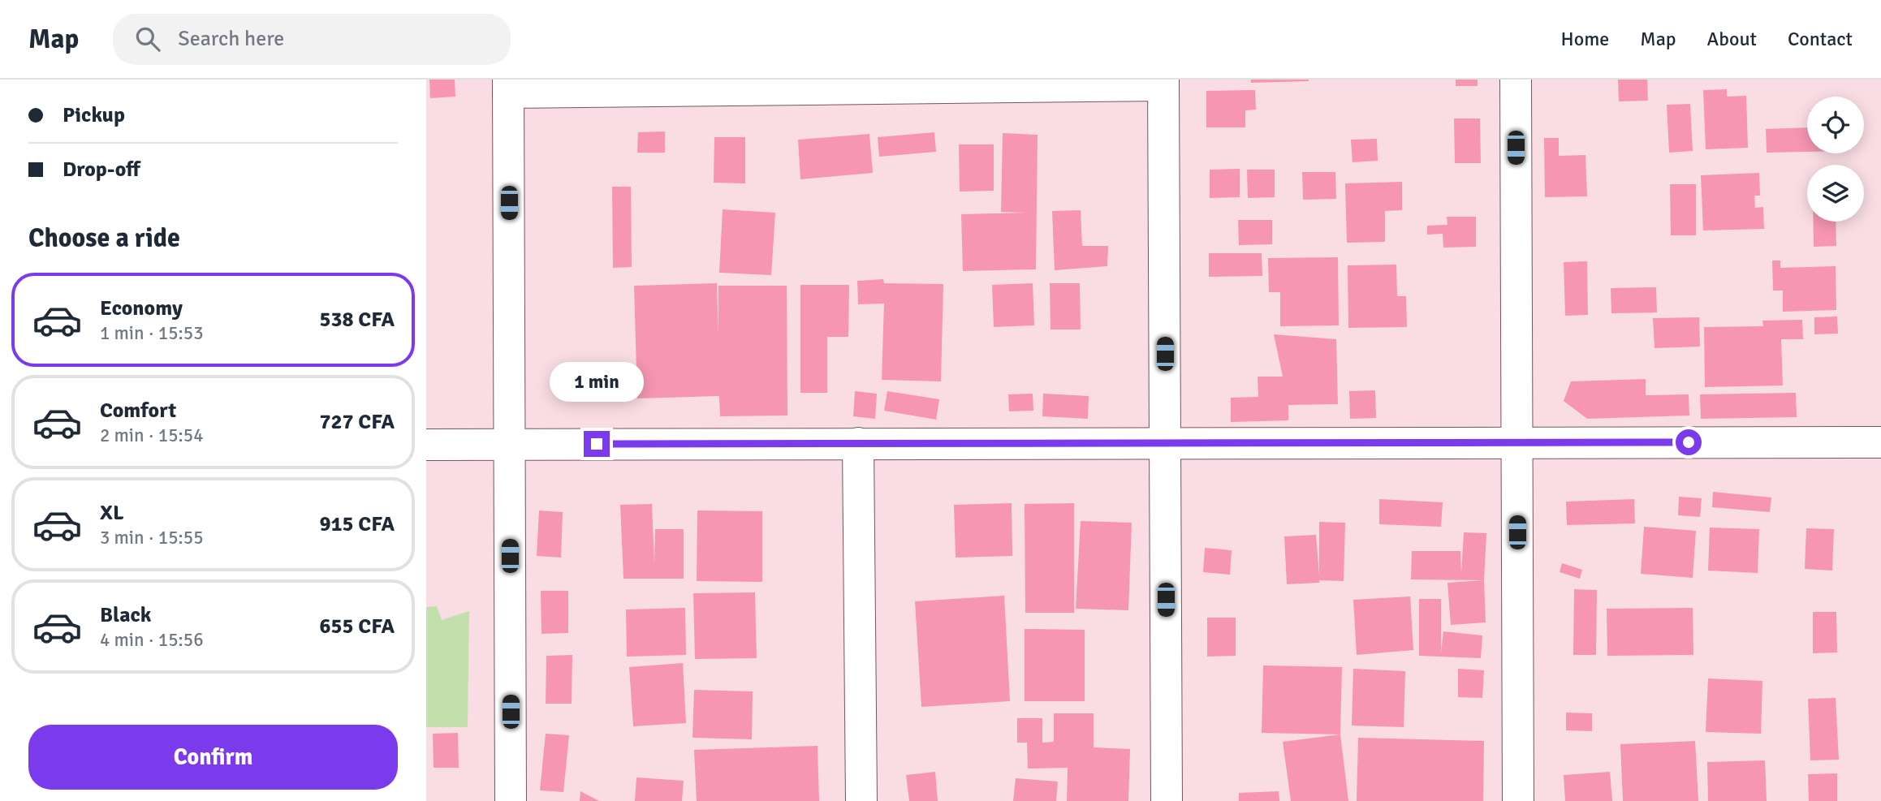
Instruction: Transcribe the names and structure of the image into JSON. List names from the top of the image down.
{
  "page": {
    "header": "Map",
    "search": "Search here",
    "nav": [
      "Home",
      "Map",
      "About",
      "Contact"
    ],
    "banner": ["Pickup", "Drop-off"],
    "heading": "Choose a ride",
    "list": [
      {
        "name": "Economy",
        "note": "1 min · 15:53",
        "value": "538 CFA"
      },
      {
        "name": "Comfort",
        "note": "2 min · 15:54",
        "value": "727 CFA"
      },
      {
        "name": "XL",
        "note": "3 min · 15:55",
        "value": "915 CFA"
      },
      {
        "name": "Black",
        "note": "4 min · 15:56",
        "value": "655 CFA"
      }
    ],
    "bubble": "1 min",
    "buttons": "Confirm"
  }
}
